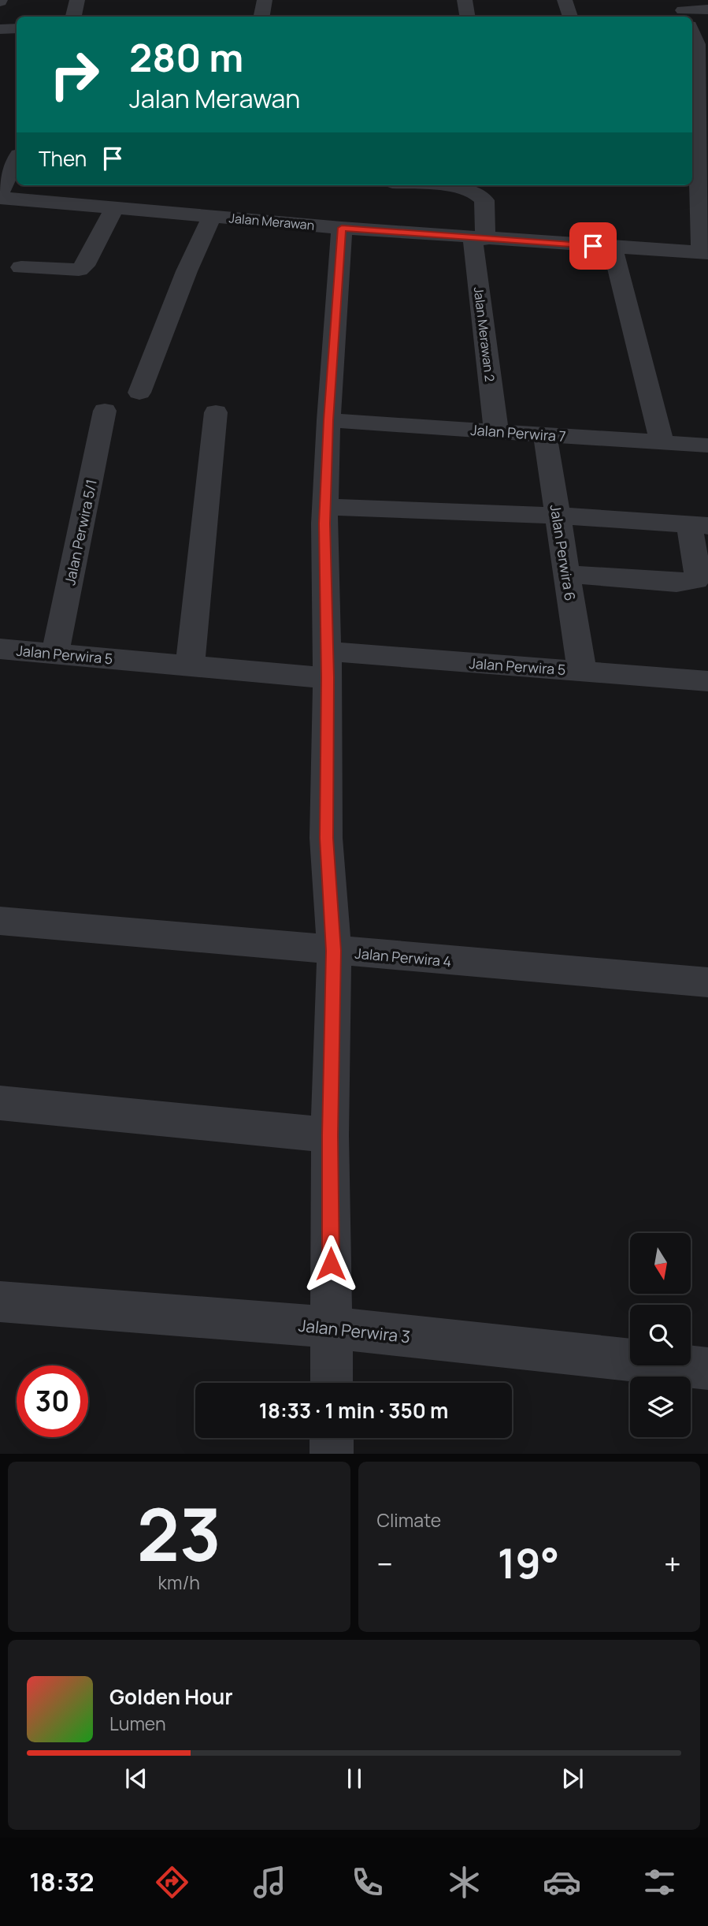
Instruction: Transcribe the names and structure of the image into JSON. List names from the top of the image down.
{
  "streets": {
    "street": [
      "Jalan Merawan",
      "Jalan Merawan 2",
      "Jalan Perwira 7",
      "Jalan Perwira 5/1",
      "Jalan Perwira 6",
      "Jalan Perwira 5",
      "Jalan Perwira 4",
      "Jalan Perwira 3"
    ]
  },
  "crossings": [
    ["Jalan Merawan", "Jalan Merawan 2"],
    ["Jalan Merawan 2", "Jalan Perwira 7"],
    ["Jalan Perwira 7", "Jalan Perwira 6"],
    ["Jalan Perwira 5/1", "Jalan Perwira 5"],
    ["Jalan Perwira 6", "Jalan Perwira 5"]
  ],
  "north": "bottom",
  "page": {
    "turn": ["280 m", "Jalan Merawan"],
    "then": "Then",
    "limit": "30",
    "trip": "18:33 · 1 min · 350 m",
    "tile": [
      ["23", "km/h"],
      "Climate"
    ],
    "heat": ["−", "19°", "+"],
    "song": ["Golden Hour", "Lumen"],
    "tabs": "18:32"
  }
}
